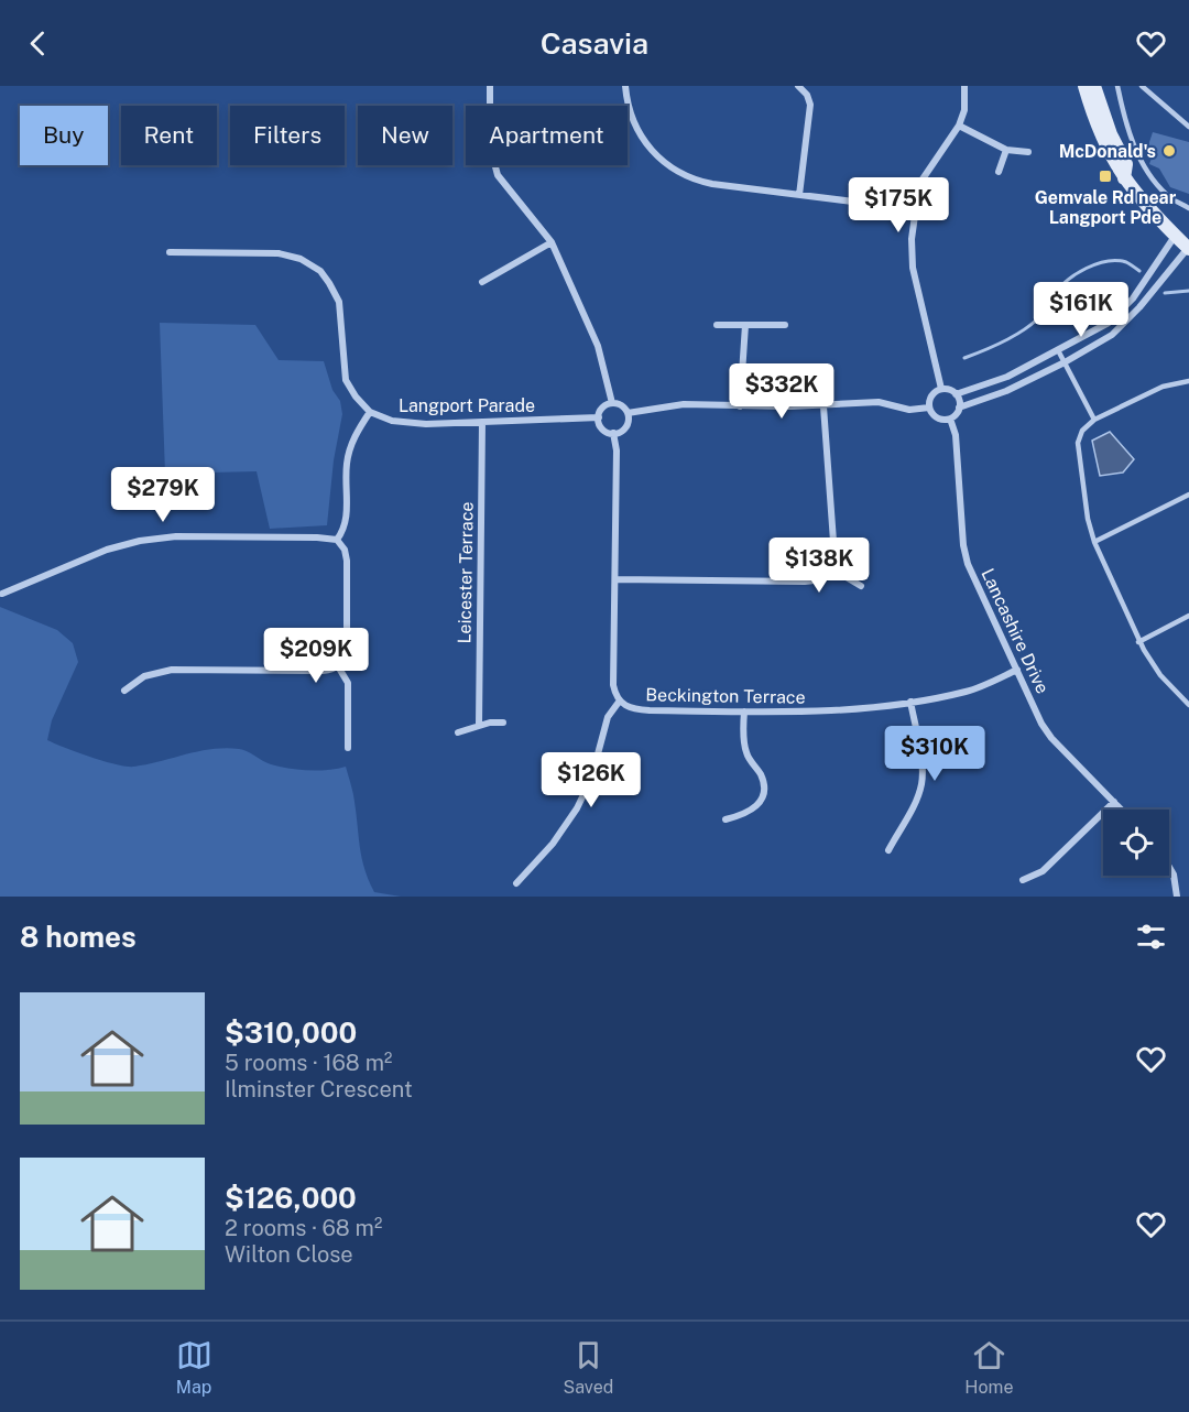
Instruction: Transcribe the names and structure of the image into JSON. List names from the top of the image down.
{
  "streets": {
    "street": [
      "Langport Parade",
      "Leicester Terrace",
      "Lancashire Drive",
      "Beckington Terrace"
    ]
  },
  "crossings": [
    ["Langport Parade", "Leicester Terrace"],
    ["Langport Parade", "Beckington Terrace"],
    ["Lancashire Drive", "Beckington Terrace"]
  ],
  "places": {
    "other": ["McDonald's"],
    "transit": ["Gemvale Rd near Langport Pde"]
  },
  "page": {
    "header": "Casavia",
    "chip": [
      "Buy",
      "Rent",
      "Filters",
      "New",
      "Apartment"
    ],
    "price": [
      "$175K",
      "$161K",
      "$332K",
      "$279K",
      "$138K",
      "$209K",
      "$310K",
      "$126K"
    ],
    "heading": "8 homes",
    "list": [
      {
        "name": "$310,000",
        "note": "5 rooms · 168 m² · Ilminster Crescent"
      },
      {
        "name": "$126,000",
        "note": "2 rooms · 68 m² · Wilton Close"
      }
    ],
    "tabs": ["Map", "Saved", "Home"]
  }
}
